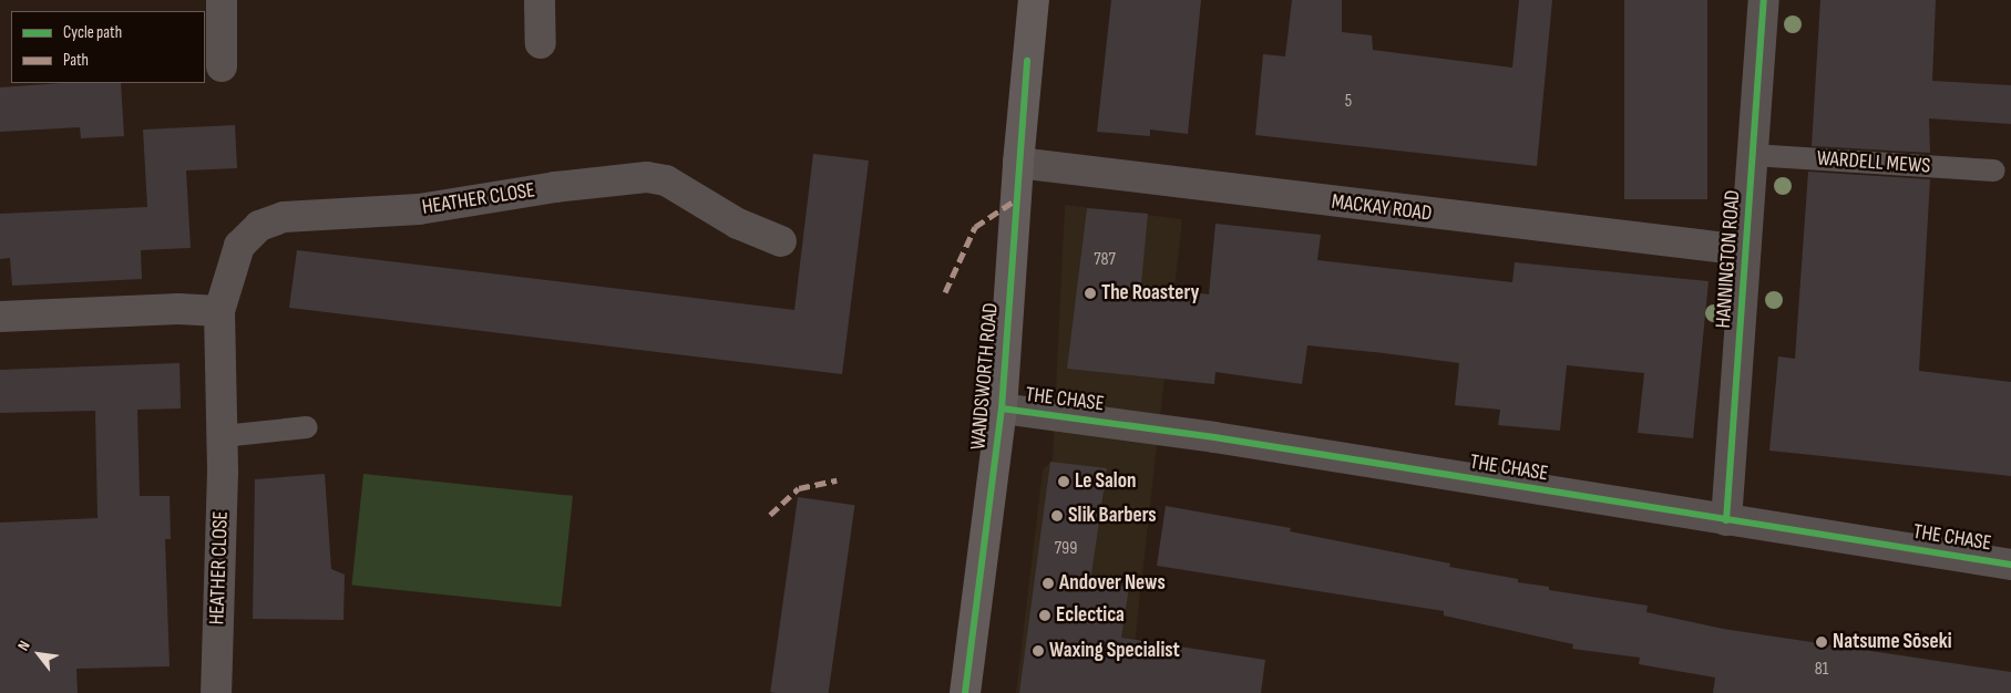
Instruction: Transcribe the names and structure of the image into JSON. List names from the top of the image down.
{
  "streets": {
    "main road": ["WANDSWORTH ROAD"],
    "street": [
      "HEATHER CLOSE",
      "MACKAY ROAD",
      "HANNINGTON ROAD",
      "THE CHASE"
    ],
    "lane": ["WARDELL MEWS"]
  },
  "crossings": [
    ["WARDELL MEWS", "HANNINGTON ROAD"],
    ["MACKAY ROAD", "HANNINGTON ROAD"],
    ["MACKAY ROAD", "WANDSWORTH ROAD"],
    ["HANNINGTON ROAD", "THE CHASE"],
    ["WANDSWORTH ROAD", "THE CHASE"]
  ],
  "places": [
    "The Roastery",
    "Le Salon",
    "Slik Barbers",
    "Andover News",
    "Eclectica",
    "Natsume Sōseki",
    "Waxing Specialist"
  ],
  "house_numbers": [
    "5",
    "787",
    "799",
    "81"
  ],
  "legend": ["Cycle path", "Path"],
  "north": "top left"
}
